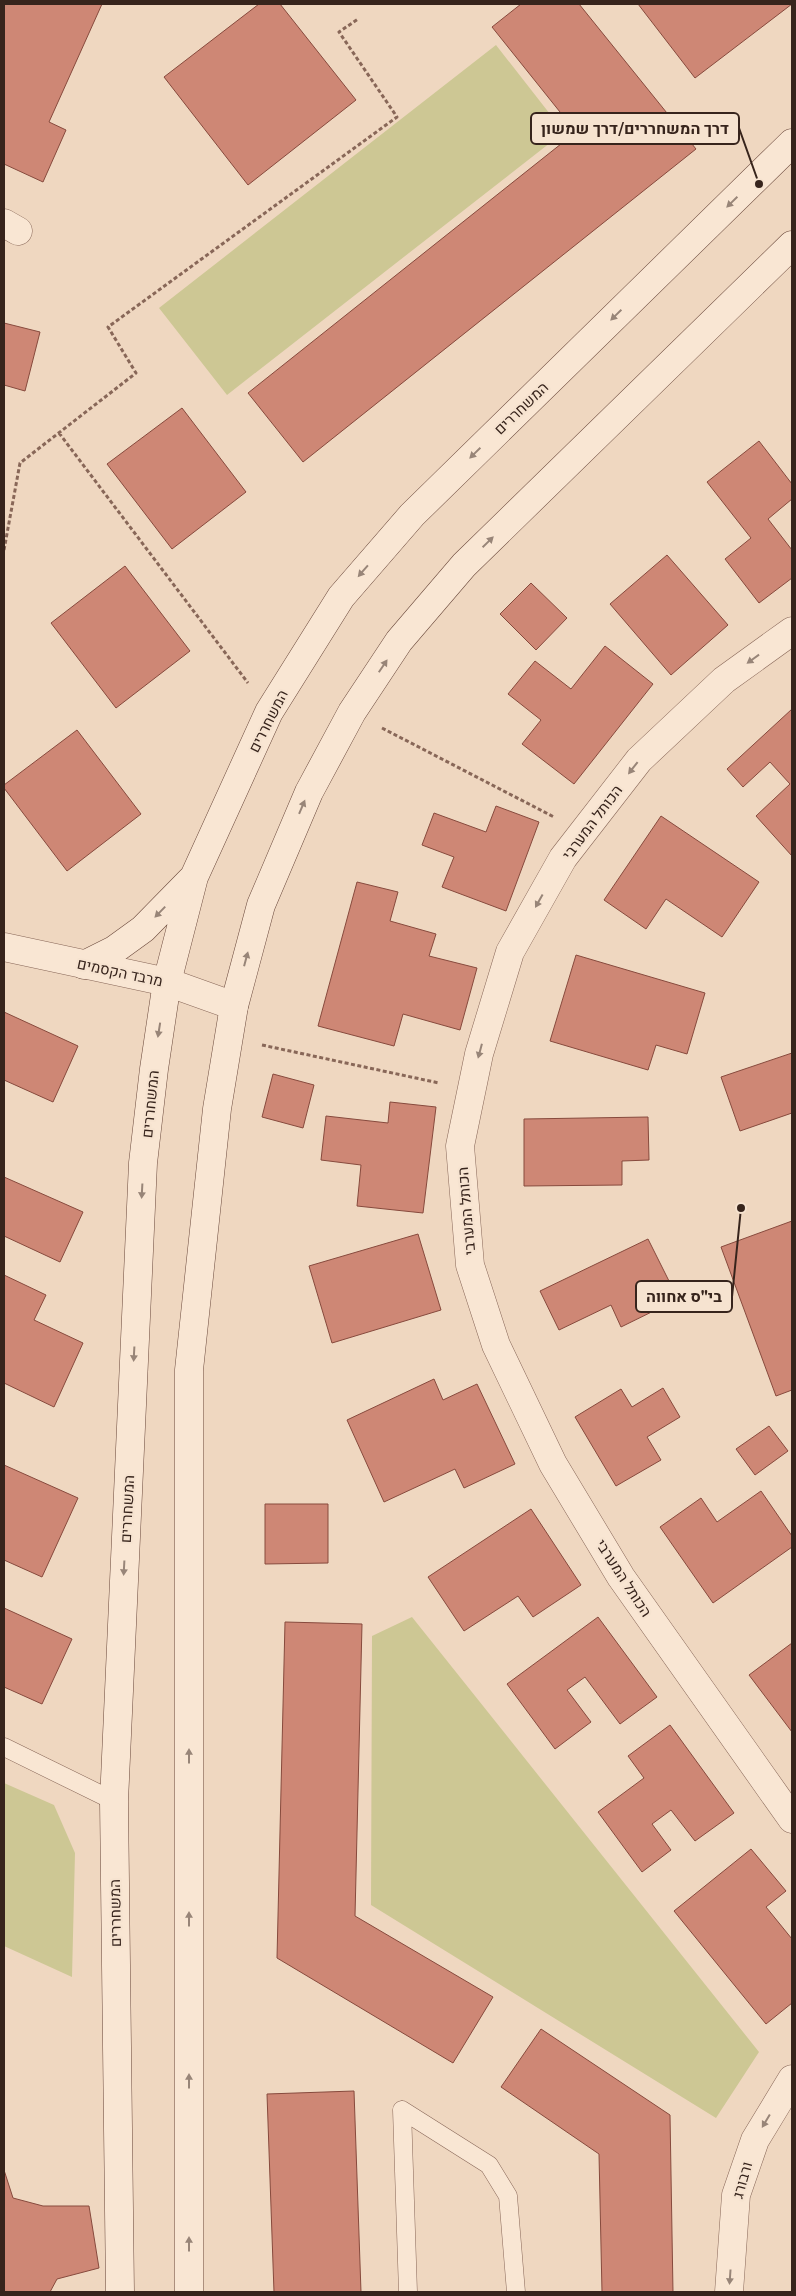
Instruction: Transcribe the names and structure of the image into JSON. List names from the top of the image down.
{
  "streets": {
    "main road": [
      "המשחררים",
      "הכותל המערבי",
      "מרבד הקסמים",
      "ורבורג"
    ]
  },
  "crossings": [
    ["המשחררים", "מרבד הקסמים"]
  ],
  "one_way": ["הכותל המערבי", "ורבורג"],
  "places": ["דרך המשחררים/דרך שמשון", "בי\"ס אחווה"]
}
